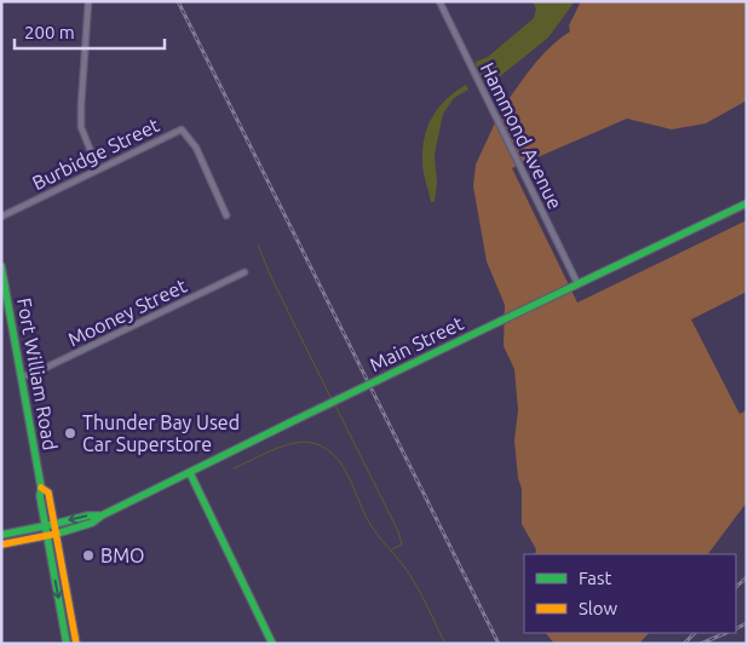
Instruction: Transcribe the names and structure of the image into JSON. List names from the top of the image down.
{
  "streets": {
    "street": [
      "Hammond Avenue",
      "Burbidge Street",
      "Mooney Street",
      "Main Street",
      "Fort William Road"
    ]
  },
  "crossings": [
    ["Hammond Avenue", "Main Street"],
    ["Mooney Street", "Fort William Road"],
    ["Main Street", "Fort William Road"]
  ],
  "places": ["Thunder Bay Used Car Superstore", "BMO"],
  "legend": ["Fast", "Slow"],
  "scale_bar": "200 m"
}
